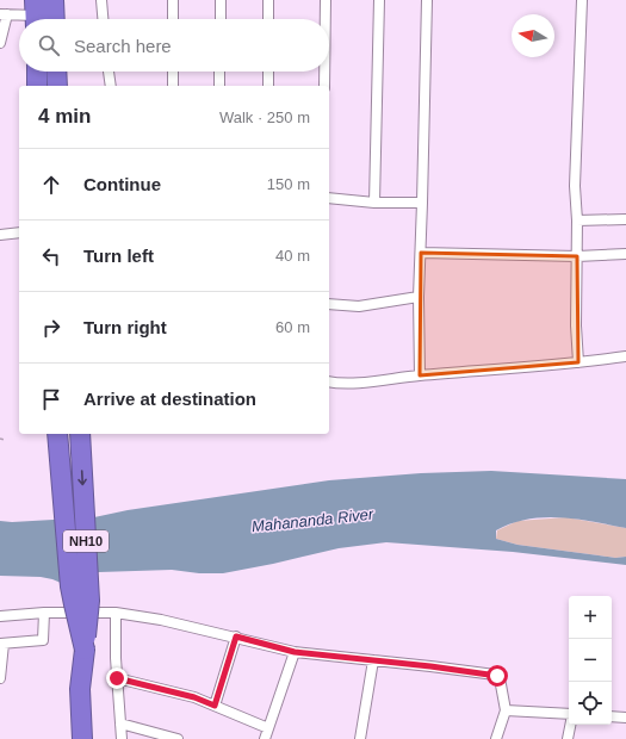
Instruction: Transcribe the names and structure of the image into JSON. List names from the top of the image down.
{
  "streets": {
    "highway": ["NH10"]
  },
  "water": ["Mahananda River"],
  "north": "left",
  "page": {
    "search": "Search here",
    "heading": ["4 min", "Walk · 250 m"],
    "list": [
      ["Continue", "150 m"],
      ["Turn left", "40 m"],
      ["Turn right", "60 m"],
      "Arrive at destination"
    ],
    "map_buttons": ["+", "−"]
  }
}
